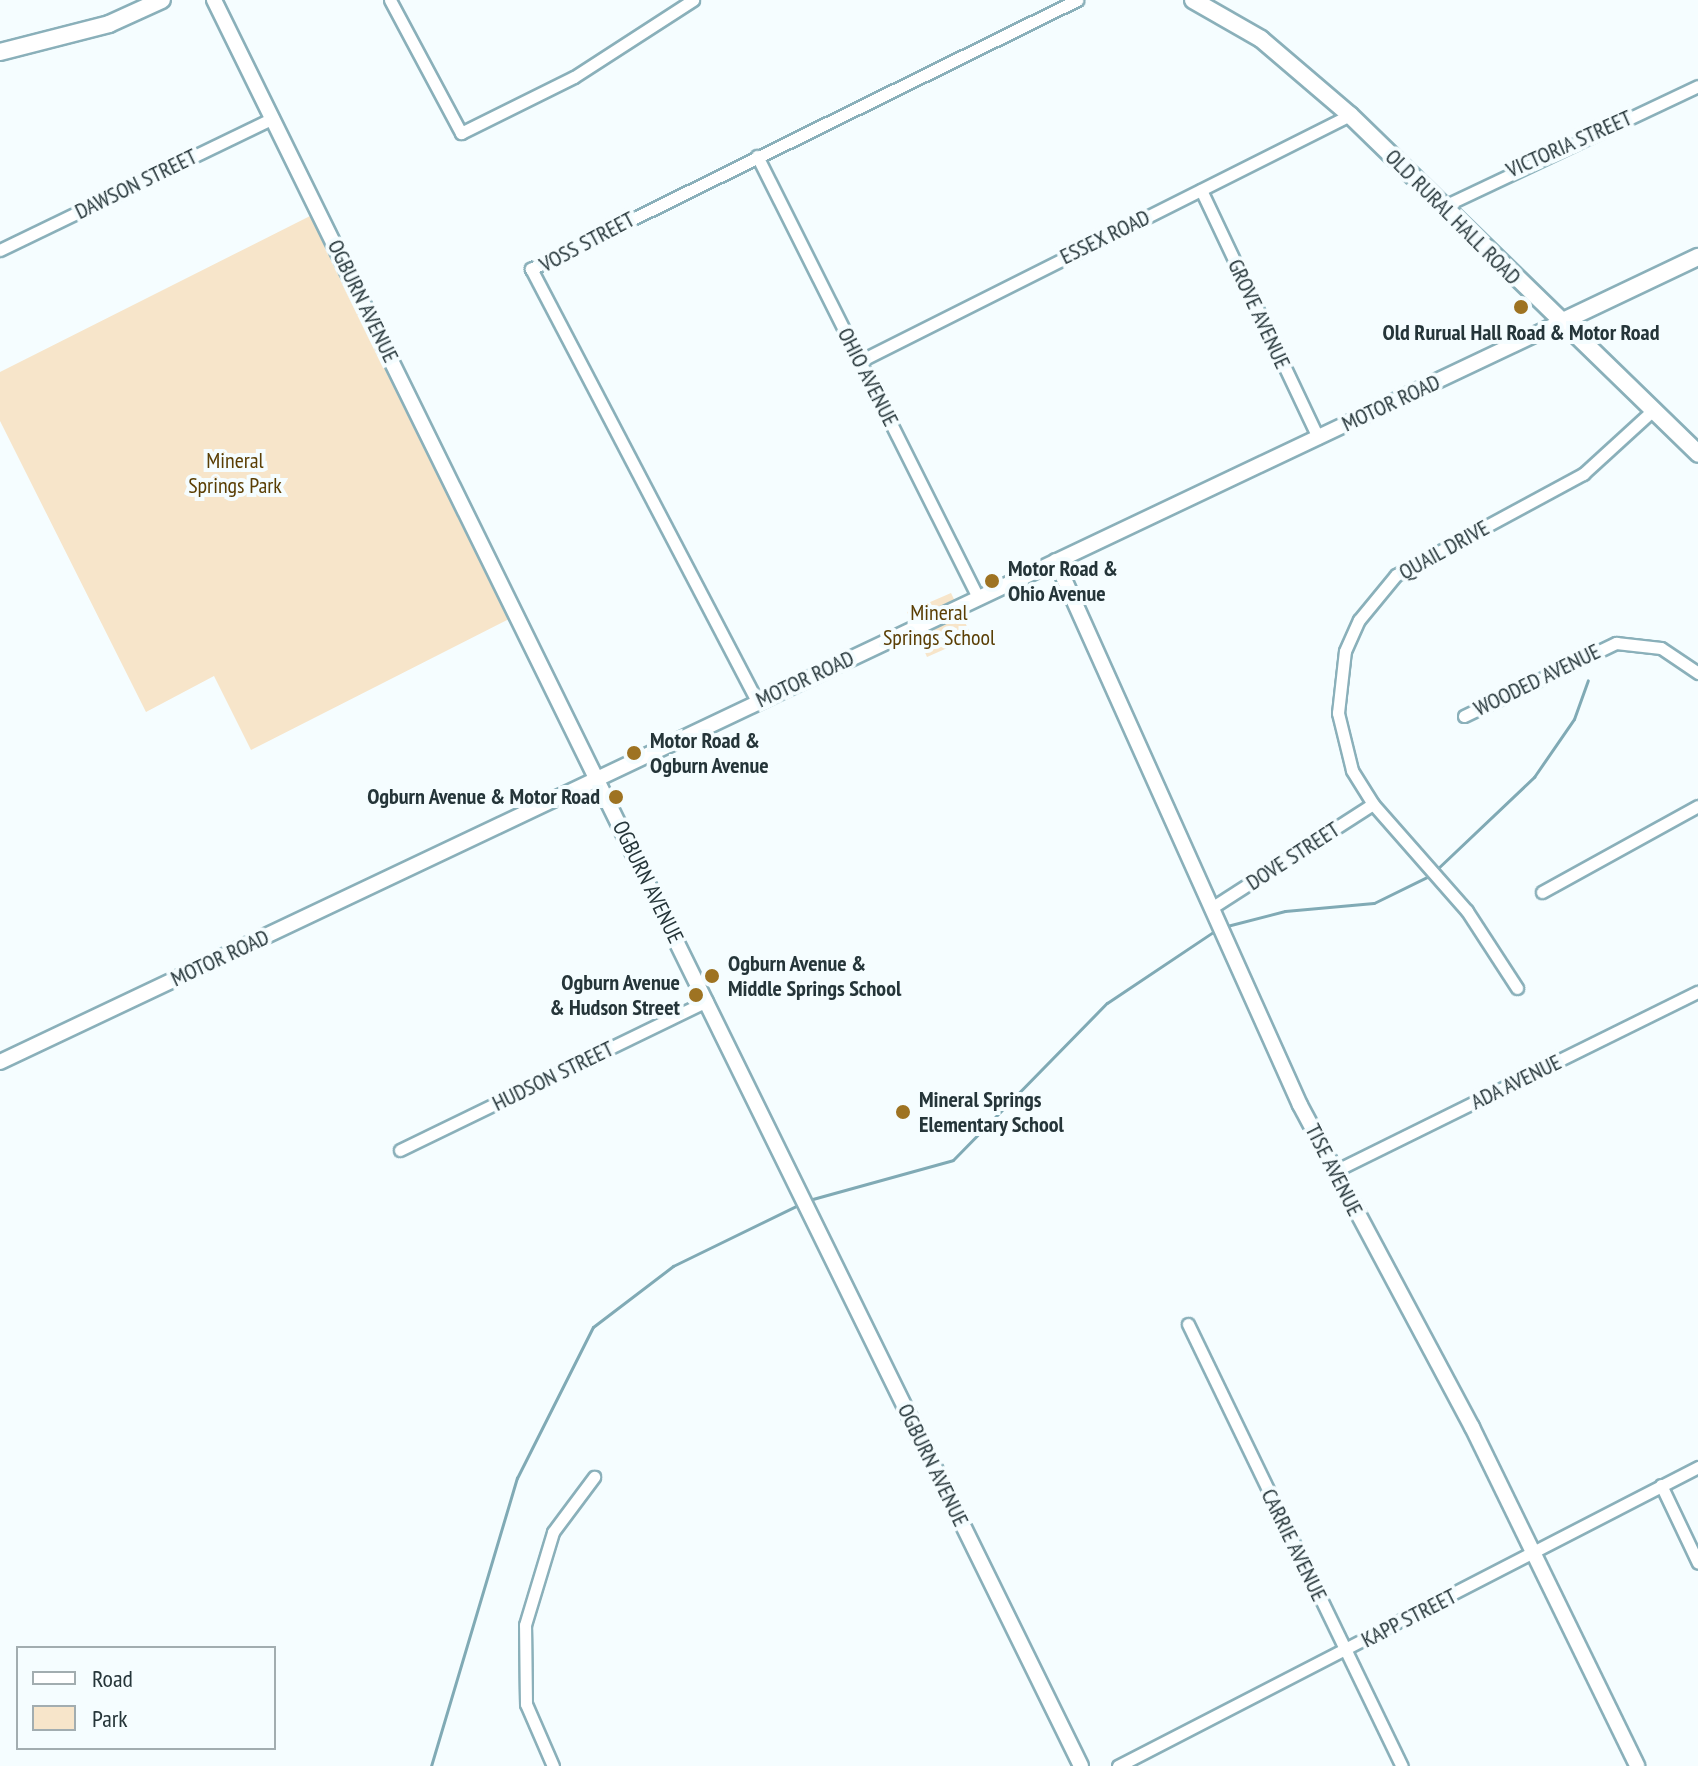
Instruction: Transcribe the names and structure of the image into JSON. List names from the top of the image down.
{
  "streets": {
    "main road": ["OLD RURAL HALL ROAD", "MOTOR ROAD"],
    "street": [
      "VICTORIA STREET",
      "DAWSON STREET",
      "ESSEX ROAD",
      "VOSS STREET",
      "OGBURN AVENUE",
      "GROVE AVENUE",
      "OHIO AVENUE",
      "QUAIL DRIVE",
      "WOODED AVENUE",
      "DOVE STREET",
      "HUDSON STREET",
      "ADA AVENUE",
      "TISE AVENUE",
      "CARRIE AVENUE",
      "KAPP STREET"
    ]
  },
  "crossings": [
    ["VICTORIA STREET", "OLD RURAL HALL ROAD"],
    ["DAWSON STREET", "OGBURN AVENUE"],
    ["OLD RURAL HALL ROAD", "ESSEX ROAD"],
    ["OLD RURAL HALL ROAD", "MOTOR ROAD"],
    ["OLD RURAL HALL ROAD", "QUAIL DRIVE"],
    ["ESSEX ROAD", "GROVE AVENUE"],
    ["ESSEX ROAD", "OHIO AVENUE"],
    ["VOSS STREET", "OHIO AVENUE"],
    ["VOSS STREET", "MOTOR ROAD"],
    ["OGBURN AVENUE", "MOTOR ROAD"],
    ["OGBURN AVENUE", "HUDSON STREET"],
    ["GROVE AVENUE", "MOTOR ROAD"],
    ["OHIO AVENUE", "MOTOR ROAD"],
    ["MOTOR ROAD", "TISE AVENUE"],
    ["QUAIL DRIVE", "DOVE STREET"],
    ["DOVE STREET", "TISE AVENUE"],
    ["ADA AVENUE", "TISE AVENUE"],
    ["TISE AVENUE", "KAPP STREET"],
    ["CARRIE AVENUE", "KAPP STREET"]
  ],
  "parks": ["Mineral Springs Park", "Mineral Springs School"],
  "places": [
    "Old Rurual Hall Road & Motor Road",
    "Motor Road & Ohio Avenue",
    "Motor Road & Ogburn Avenue",
    "Ogburn Avenue & Motor Road",
    "Ogburn Avenue & Middle Springs School",
    "Ogburn Avenue & Hudson Street",
    "Mineral Springs Elementary School"
  ],
  "legend": ["Road", "Park"]
}
